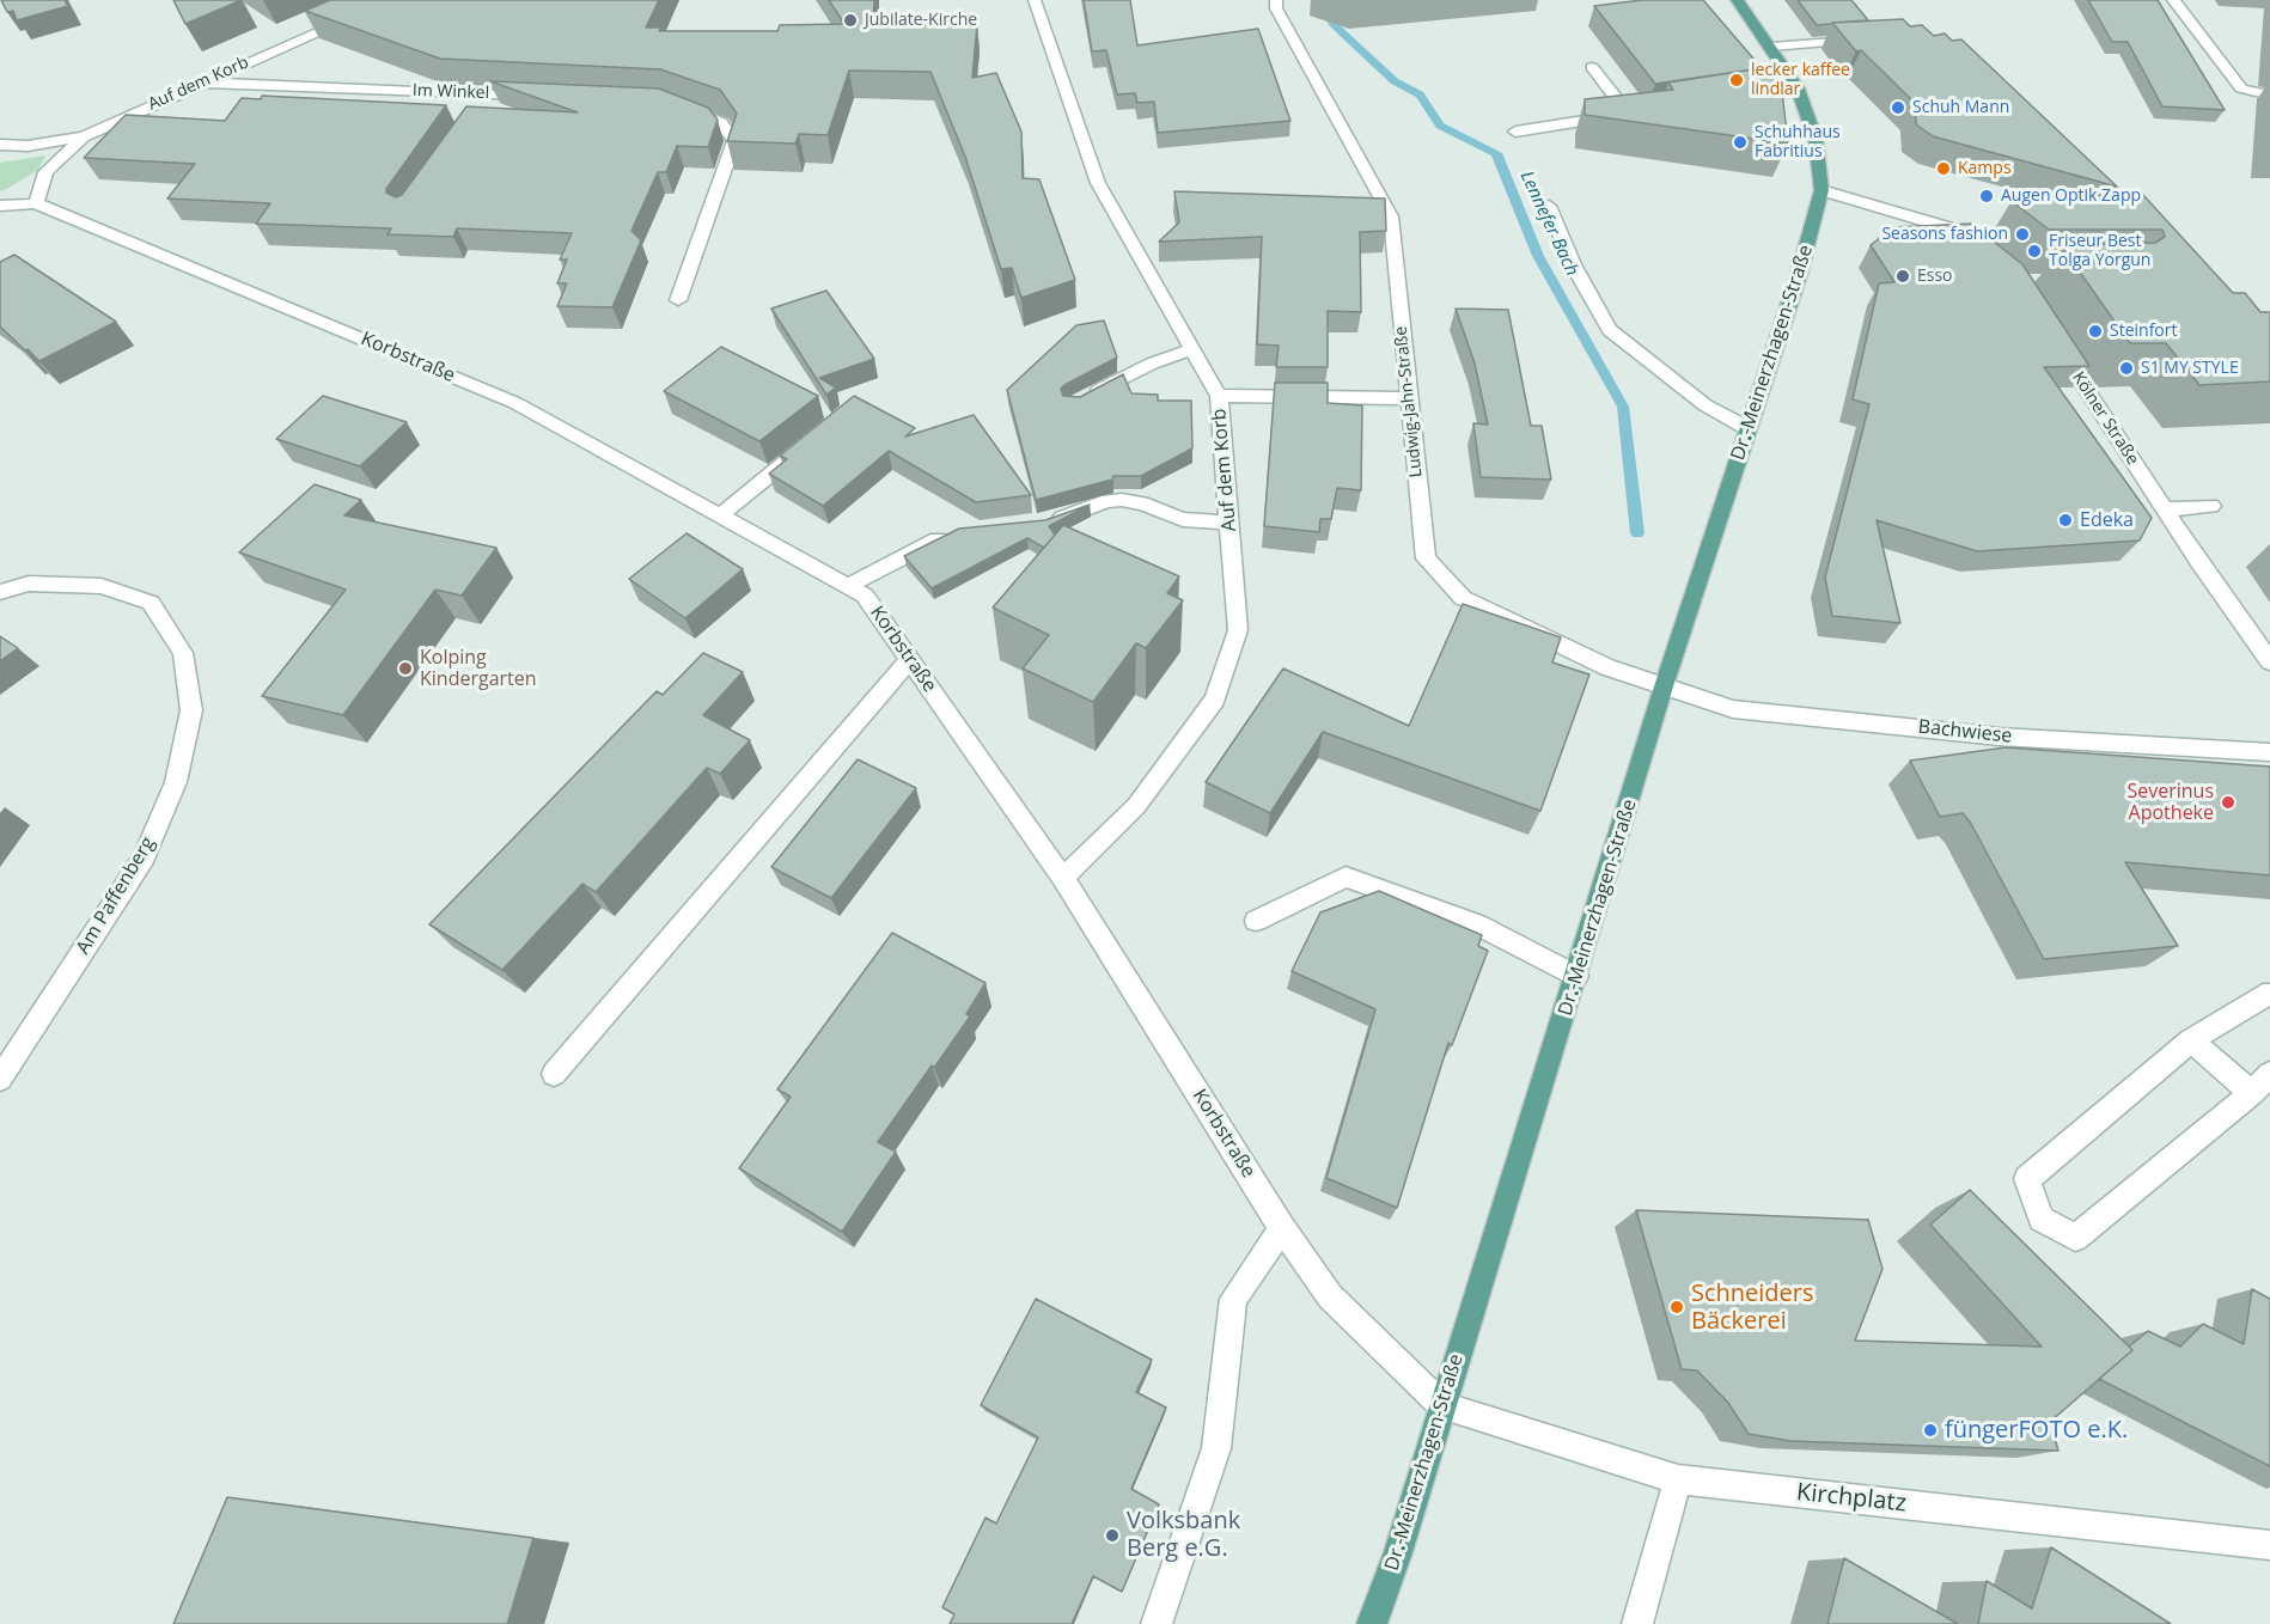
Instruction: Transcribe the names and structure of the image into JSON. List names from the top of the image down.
{
  "streets": {
    "main road": ["Dr.-Meinerzhagen-Straße"],
    "street": [
      "Auf dem Korb",
      "Im Winkel",
      "Korbstraße",
      "Ludwig-Jahn-Straße",
      "Kölner Straße",
      "Bachwiese",
      "Am Paffenberg",
      "Kirchplatz"
    ]
  },
  "crossings": [
    ["Auf dem Korb", "Im Winkel"],
    ["Auf dem Korb", "Korbstraße"],
    ["Dr.-Meinerzhagen-Straße", "Korbstraße"],
    ["Dr.-Meinerzhagen-Straße", "Ludwig-Jahn-Straße"],
    ["Dr.-Meinerzhagen-Straße", "Bachwiese"],
    ["Dr.-Meinerzhagen-Straße", "Kirchplatz"],
    ["Korbstraße", "Kirchplatz"],
    ["Ludwig-Jahn-Straße", "Bachwiese"]
  ],
  "water": ["Lennefer Bach"],
  "places": [
    "Jubilate-Kirche",
    "lecker kaffee lindlar",
    "Schuh Mann",
    "Schuhhaus Fabritius",
    "Kamps",
    "Augen Optik Zapp",
    "Seasons fashion",
    "Friseur Best Tolga Yorgun",
    "Esso",
    "Steinfort",
    "S1 MY STYLE",
    "Edeka",
    "Kolping Kindergarten",
    "Severinus Apotheke",
    "Schneiders Bäckerei",
    "füngerFOTO e.K.",
    "Volksbank Berg e.G."
  ]
}
